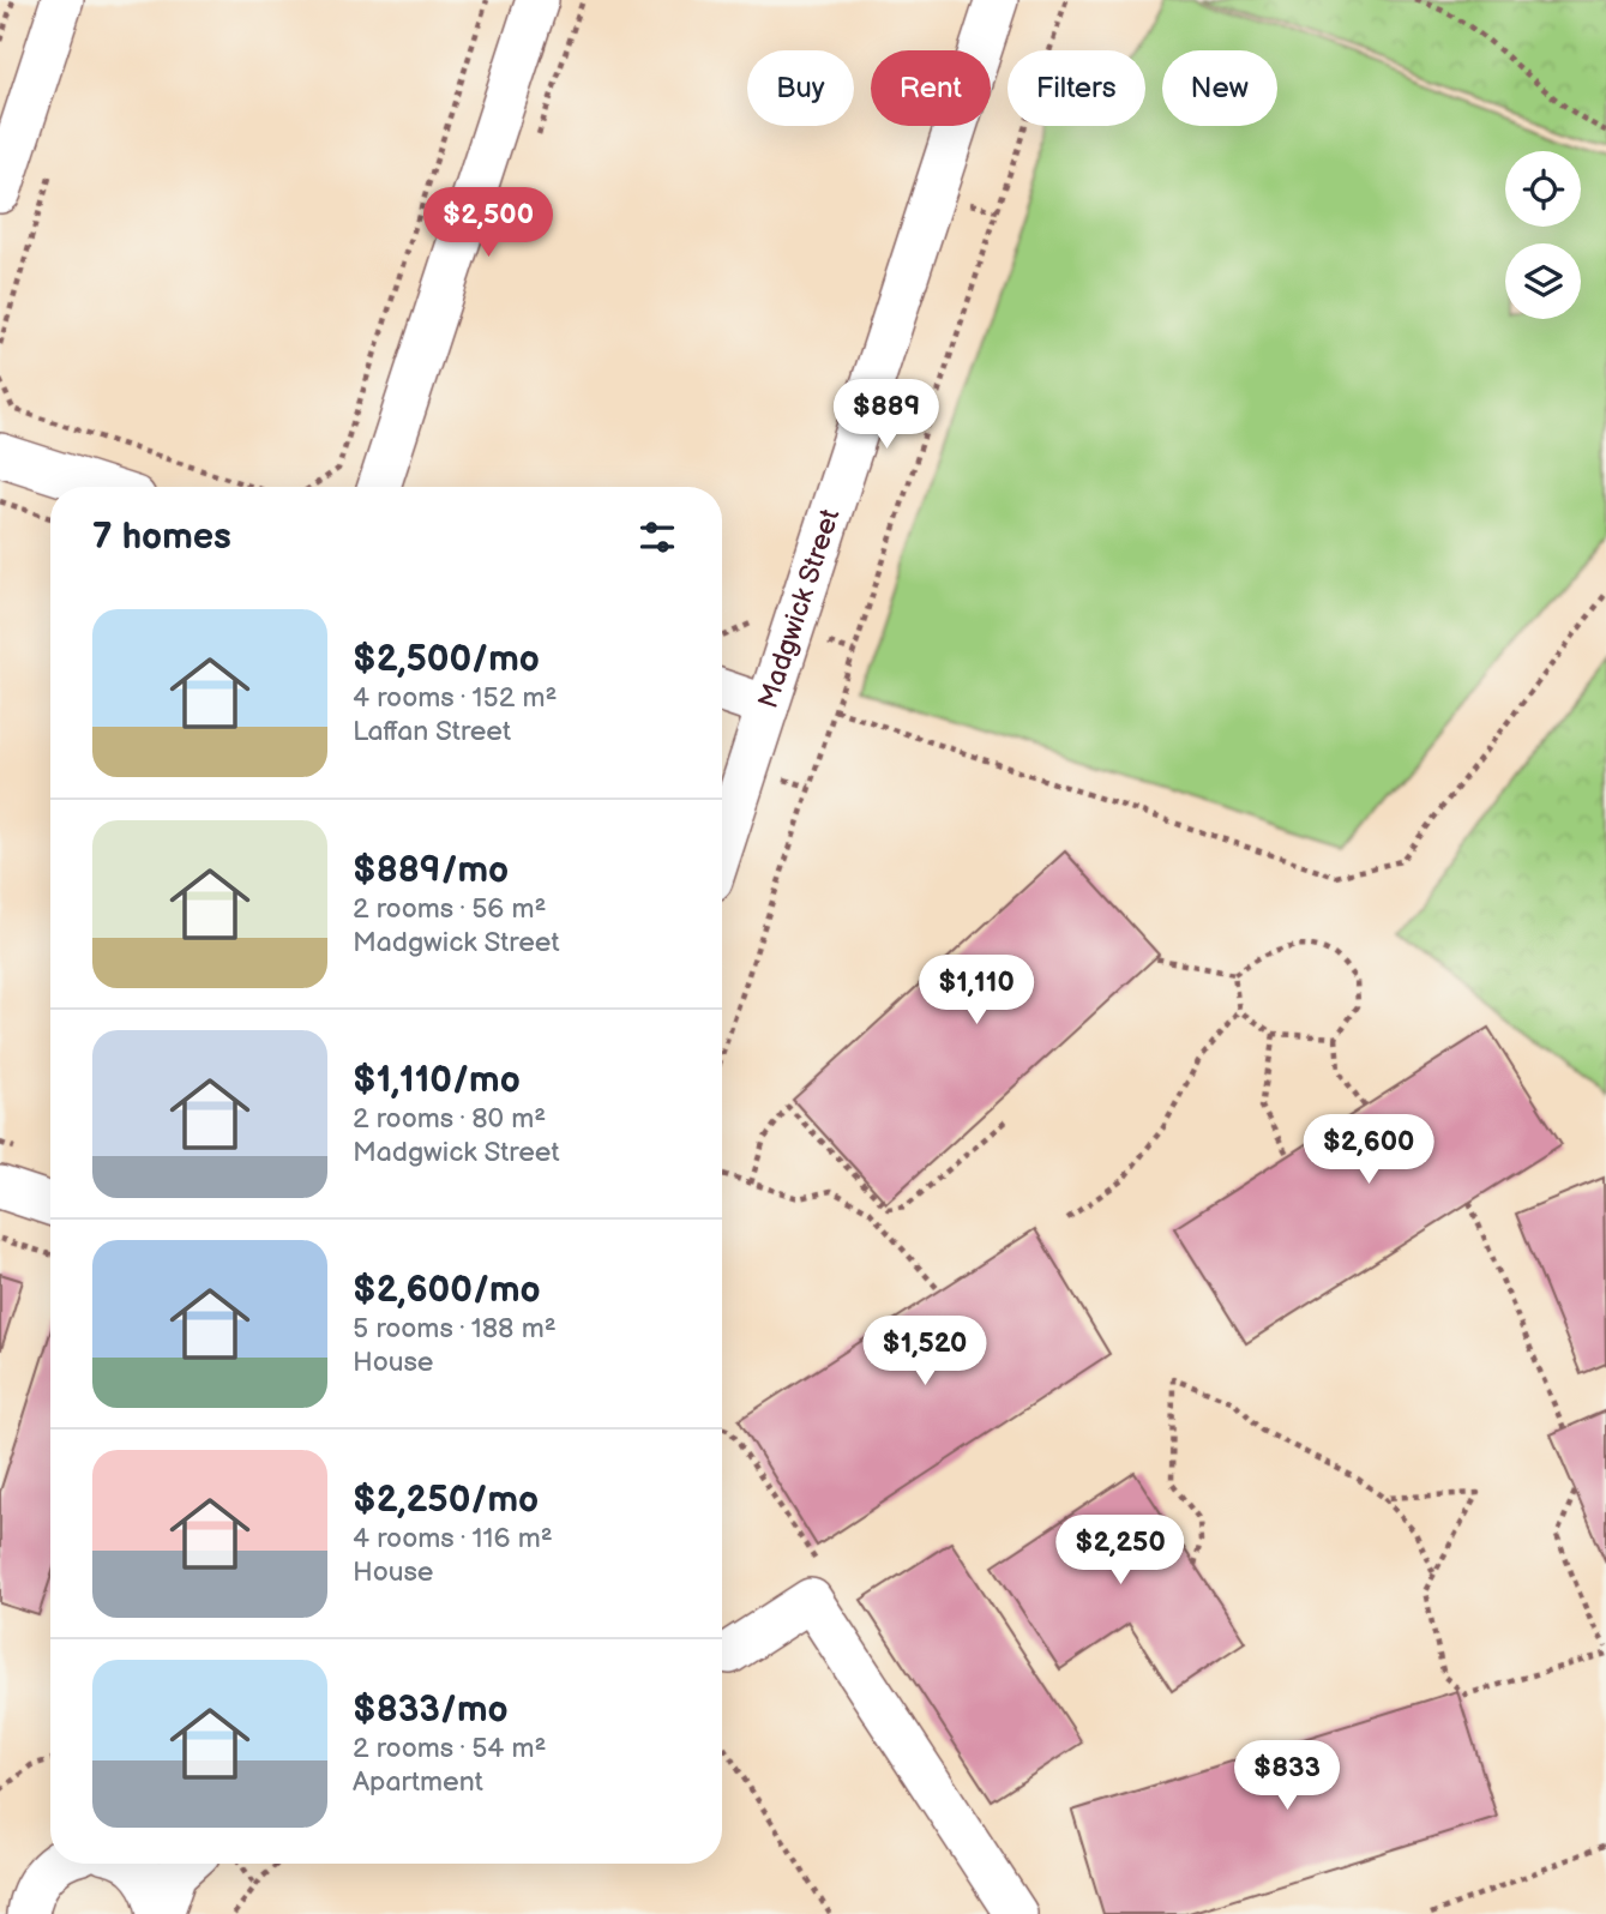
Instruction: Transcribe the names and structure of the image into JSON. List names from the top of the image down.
{
  "streets": {
    "street": ["Madgwick Street"]
  },
  "page": {
    "chip": [
      "Buy",
      "Rent",
      "Filters",
      "New"
    ],
    "price": [
      "$2,500",
      "$889",
      "$1,110",
      "$2,600",
      "$1,520",
      "$2,250",
      "$833"
    ],
    "heading": "7 homes",
    "list": [
      {
        "name": "$2,500/mo",
        "note": "4 rooms · 152 m² · Laffan Street"
      },
      {
        "name": "$889/mo",
        "note": "2 rooms · 56 m² · Madgwick Street"
      },
      {
        "name": "$1,110/mo",
        "note": "2 rooms · 80 m² · Madgwick Street"
      },
      {
        "name": "$2,600/mo",
        "note": "5 rooms · 188 m² · House"
      },
      {
        "name": "$2,250/mo",
        "note": "4 rooms · 116 m² · House"
      },
      {
        "name": "$833/mo",
        "note": "2 rooms · 54 m² · Apartment"
      }
    ]
  }
}
